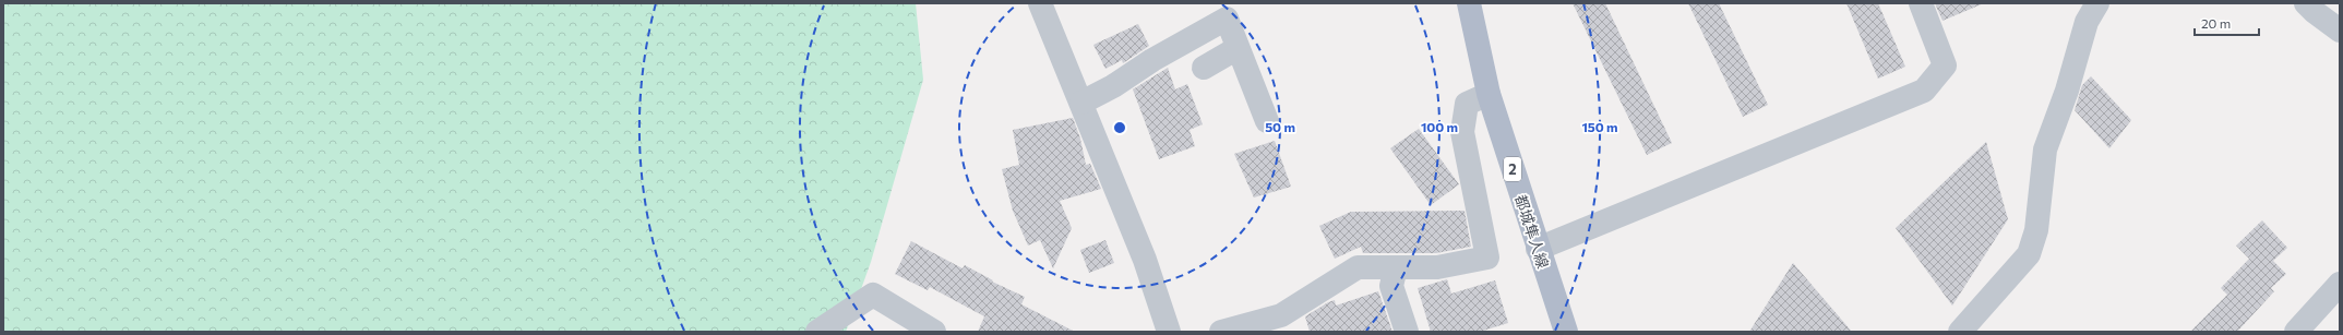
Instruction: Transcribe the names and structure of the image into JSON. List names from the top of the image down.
{
  "streets": {
    "main road": ["2", "都城隼人線"]
  },
  "scale_bar": "20 m",
  "rings": ["50 m", "100 m", "150 m"]
}
